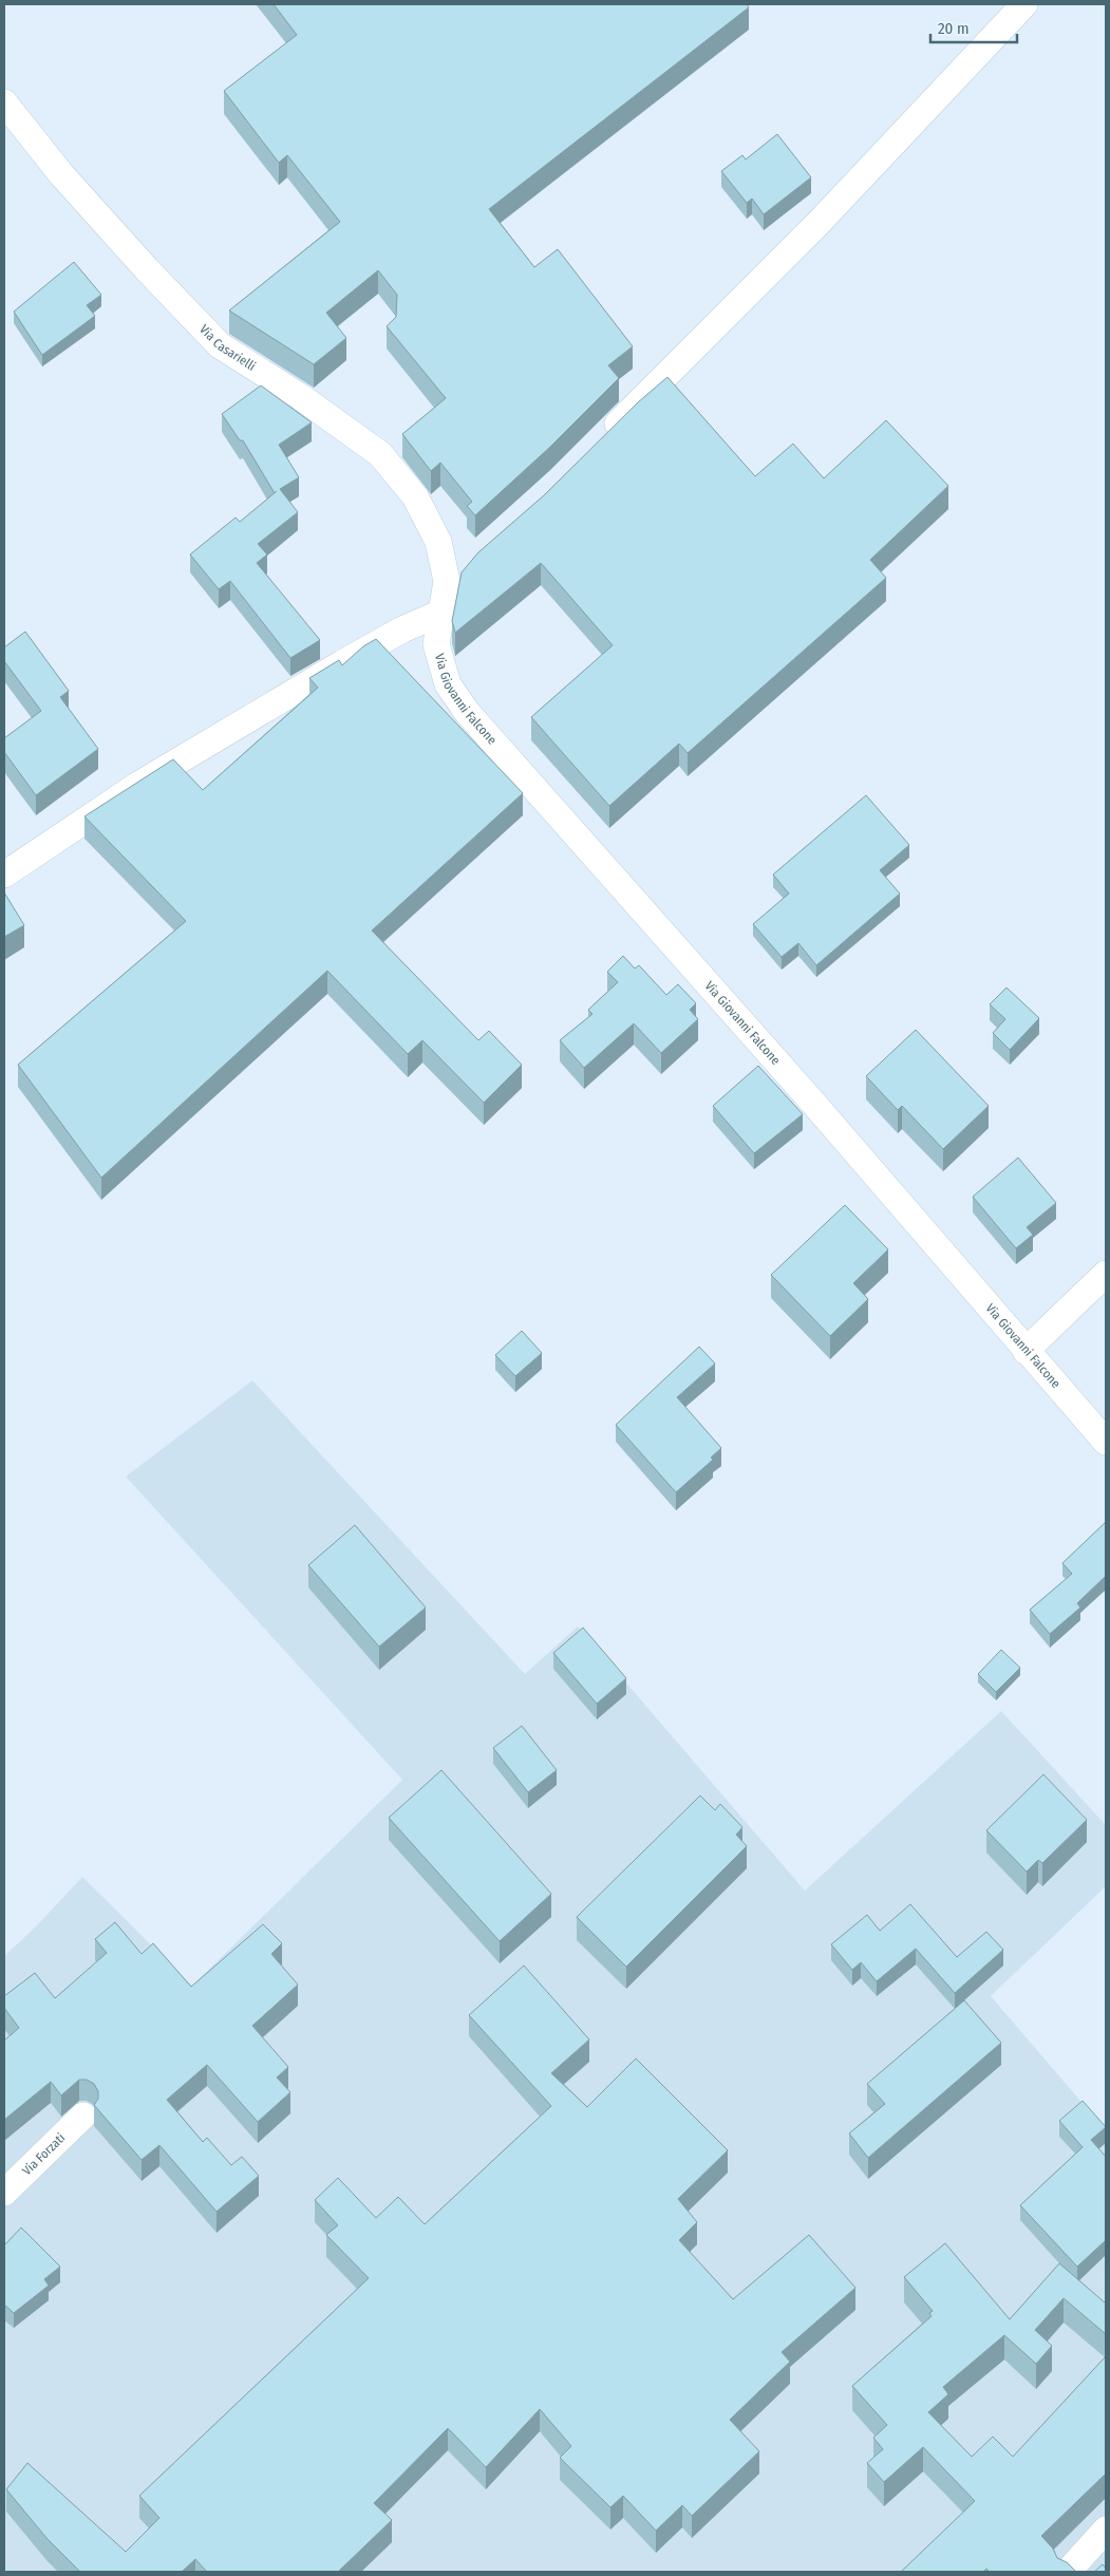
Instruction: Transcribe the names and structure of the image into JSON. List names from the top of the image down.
{
  "streets": {
    "street": ["Via Casarielli", "Via Giovanni Falcone", "Via Forzati"]
  },
  "crossings": [
    ["Via Casarielli", "Via Giovanni Falcone"]
  ],
  "scale_bar": "20 m"
}
